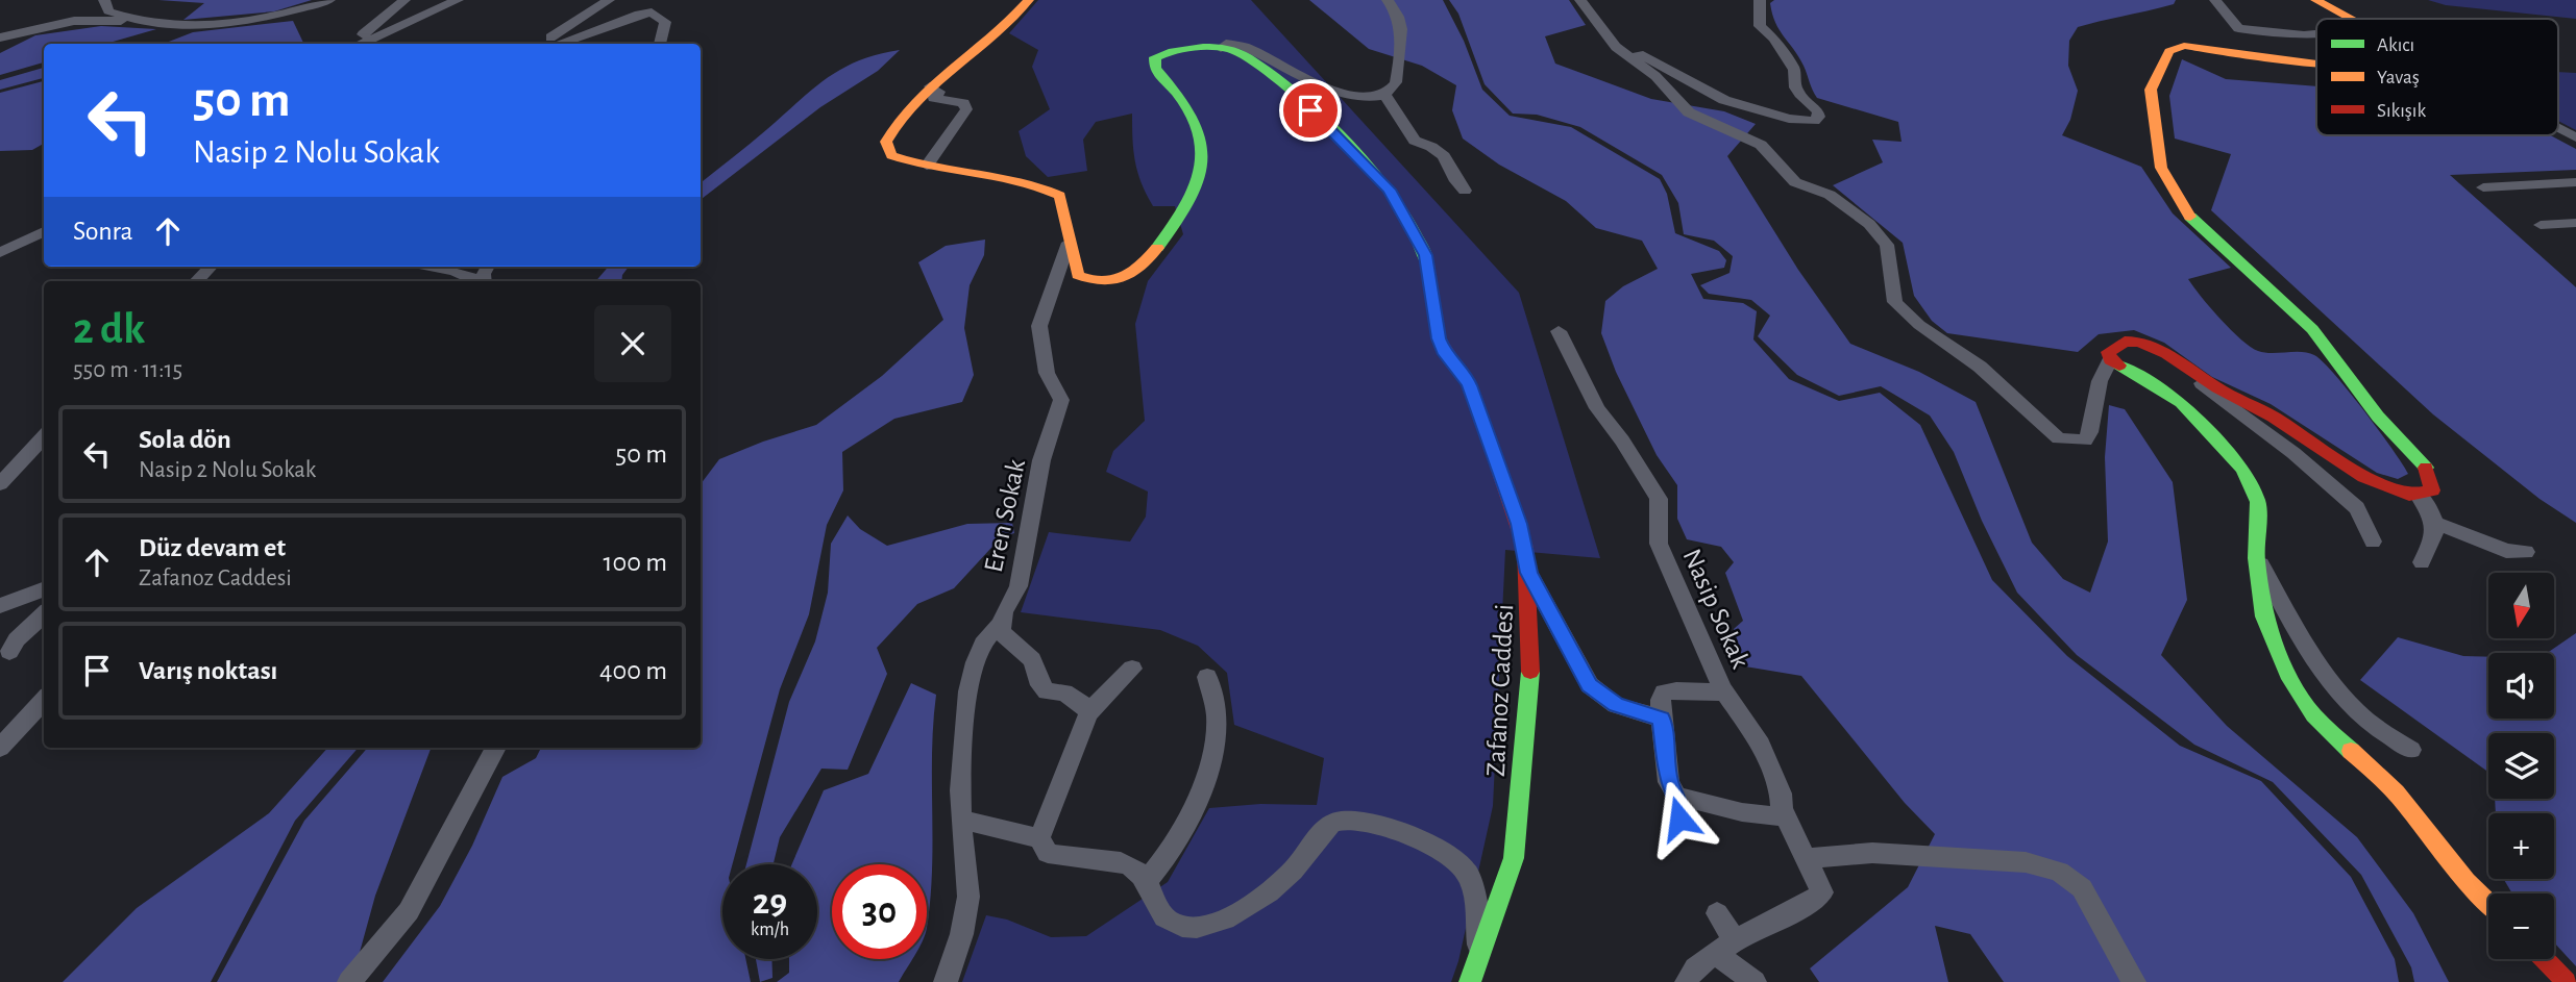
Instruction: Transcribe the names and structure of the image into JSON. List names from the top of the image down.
{
  "streets": {
    "street": ["Eren Sokak", "Nasip Sokak", "Zafanoz Caddesi"]
  },
  "crossings": [
    ["Eren Sokak", "Zafanoz Caddesi"]
  ],
  "legend": ["Akıcı", "Yavaş", "Sıkışık"],
  "north": "bottom",
  "page": {
    "turn": ["50 m", "Nasip 2 Nolu Sokak"],
    "then": "Sonra",
    "heading": ["2 dk", "550 m · 11:15"],
    "list": [
      {
        "name": "Sola dön",
        "note": "Nasip 2 Nolu Sokak",
        "value": "50 m"
      },
      {
        "name": "Düz devam et",
        "note": "Zafanoz Caddesi",
        "value": "100 m"
      },
      {
        "name": "Varış noktası",
        "value": "400 m"
      }
    ],
    "map_buttons": ["+", "−"],
    "speed": "29 km/h",
    "limit": "30"
  }
}
